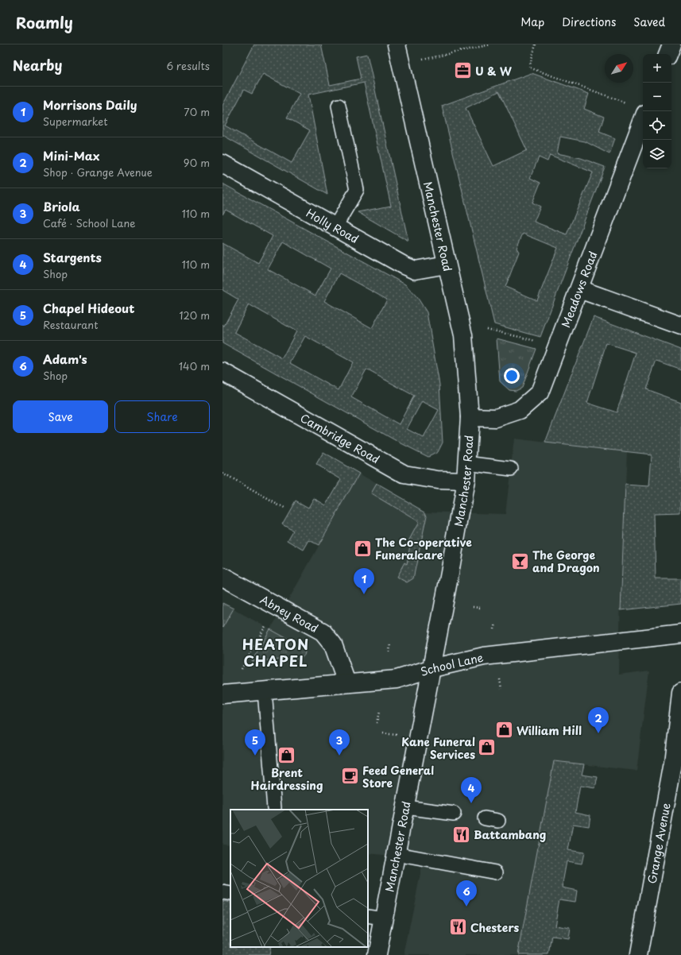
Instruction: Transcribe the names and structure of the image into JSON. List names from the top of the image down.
{
  "streets": {
    "street": [
      "Holly Road",
      "Manchester Road",
      "Meadows Road",
      "Cambridge Road",
      "Abney Road",
      "School Lane",
      "Grange Avenue"
    ]
  },
  "crossings": [
    ["Holly Road", "Manchester Road"],
    ["Manchester Road", "Meadows Road"],
    ["Manchester Road", "Cambridge Road"],
    ["Manchester Road", "School Lane"],
    ["Abney Road", "School Lane"]
  ],
  "districts": ["HEATON CHAPEL"],
  "places": {
    "office": ["U & W"],
    "shop": [
      "The Co-operative Funeralcare",
      "William Hill",
      "Kane Funeral Services",
      "Brent Hairdressing"
    ],
    "bar": ["The George and Dragon"],
    "cafe": ["Feed General Store"],
    "restaurant": ["Battambang", "Chesters"]
  },
  "north": "top right",
  "page": {
    "header": "Roamly",
    "nav": ["Map", "Directions", "Saved"],
    "heading": ["Nearby", "6 results"],
    "map_buttons": ["+", "−"],
    "list": [
      {
        "mark": "1",
        "name": "Morrisons Daily",
        "note": "Supermarket",
        "value": "70 m"
      },
      {
        "mark": "2",
        "name": "Mini-Max",
        "note": "Shop · Grange Avenue",
        "value": "90 m"
      },
      {
        "mark": "3",
        "name": "Briola",
        "note": "Café · School Lane",
        "value": "110 m"
      },
      {
        "mark": "4",
        "name": "Stargents",
        "note": "Shop",
        "value": "110 m"
      },
      {
        "mark": "5",
        "name": "Chapel Hideout",
        "note": "Restaurant",
        "value": "120 m"
      },
      {
        "mark": "6",
        "name": "Adam's",
        "note": "Shop",
        "value": "140 m"
      }
    ],
    "buttons": ["Save", "Share"],
    "pins": [
      "1",
      "2",
      "3",
      "5",
      "4",
      "6"
    ]
  }
}
